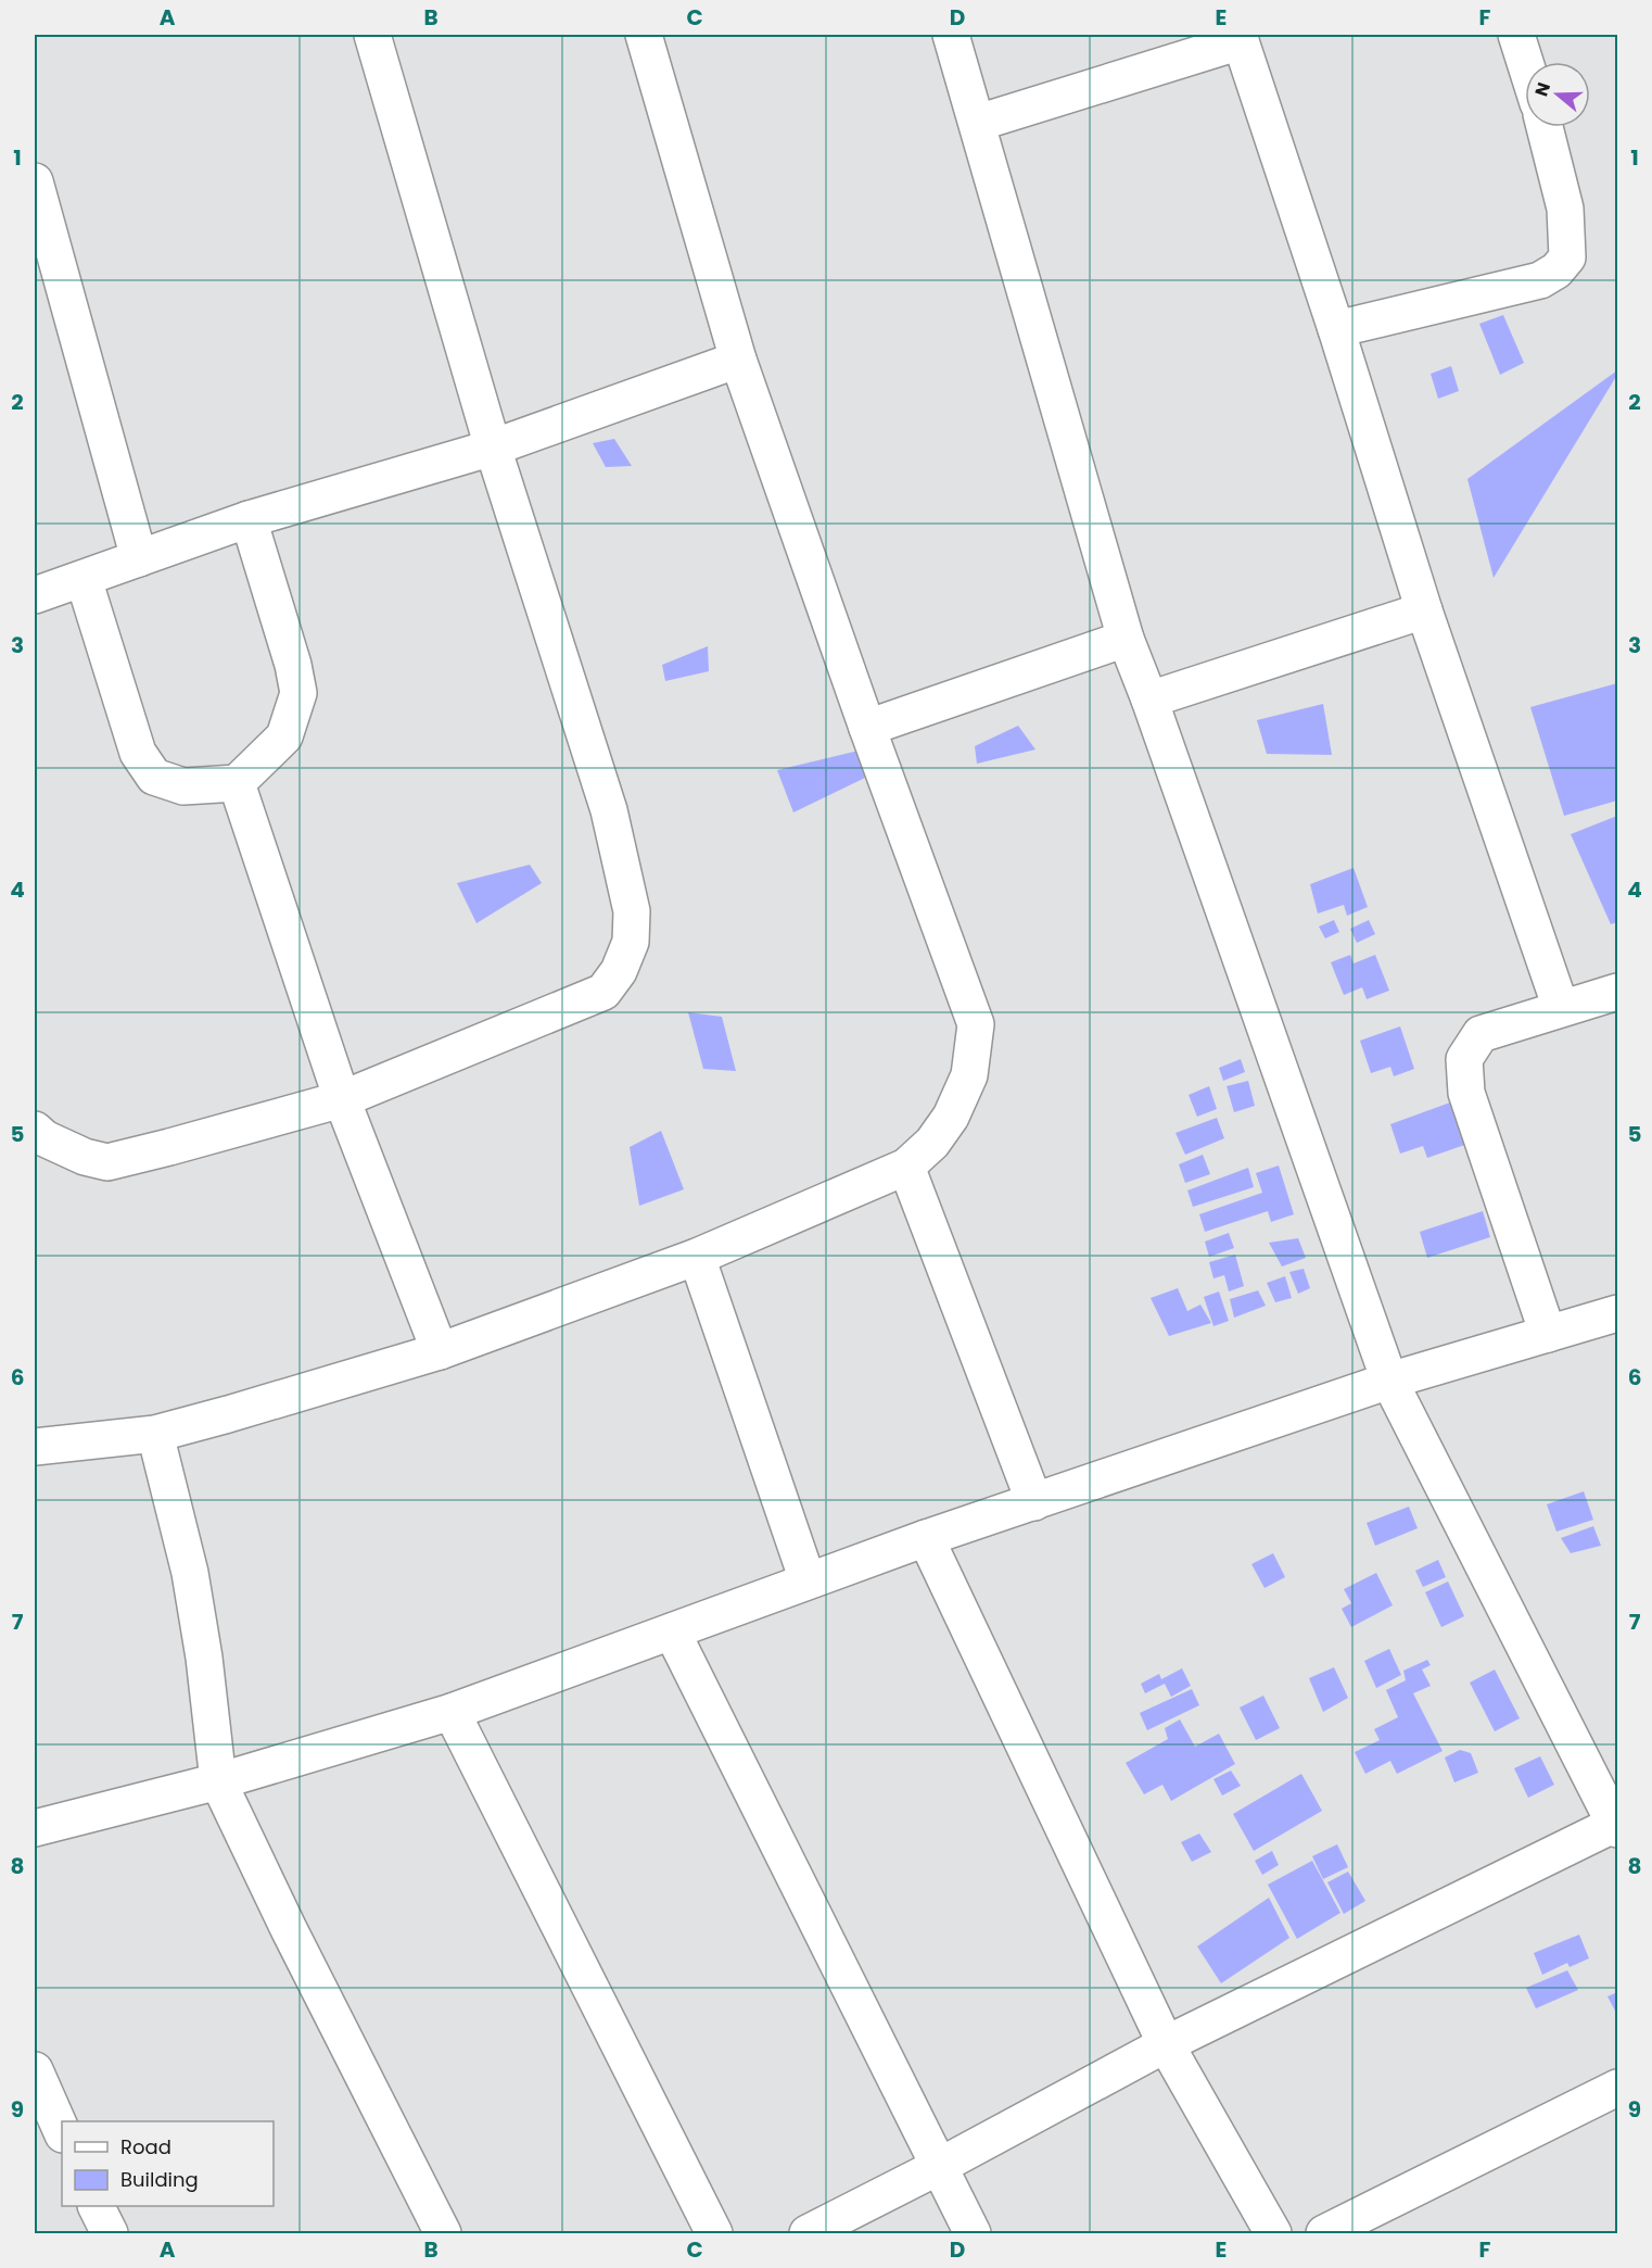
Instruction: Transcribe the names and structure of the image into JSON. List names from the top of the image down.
{
  "legend": ["Road", "Building"],
  "north": "left",
  "grid": {
    "columns": [
      "A",
      "B",
      "C",
      "D",
      "E",
      "F"
    ],
    "rows": [
      "1",
      "2",
      "3",
      "4",
      "5",
      "6",
      "7",
      "8",
      "9"
    ]
  }
}
